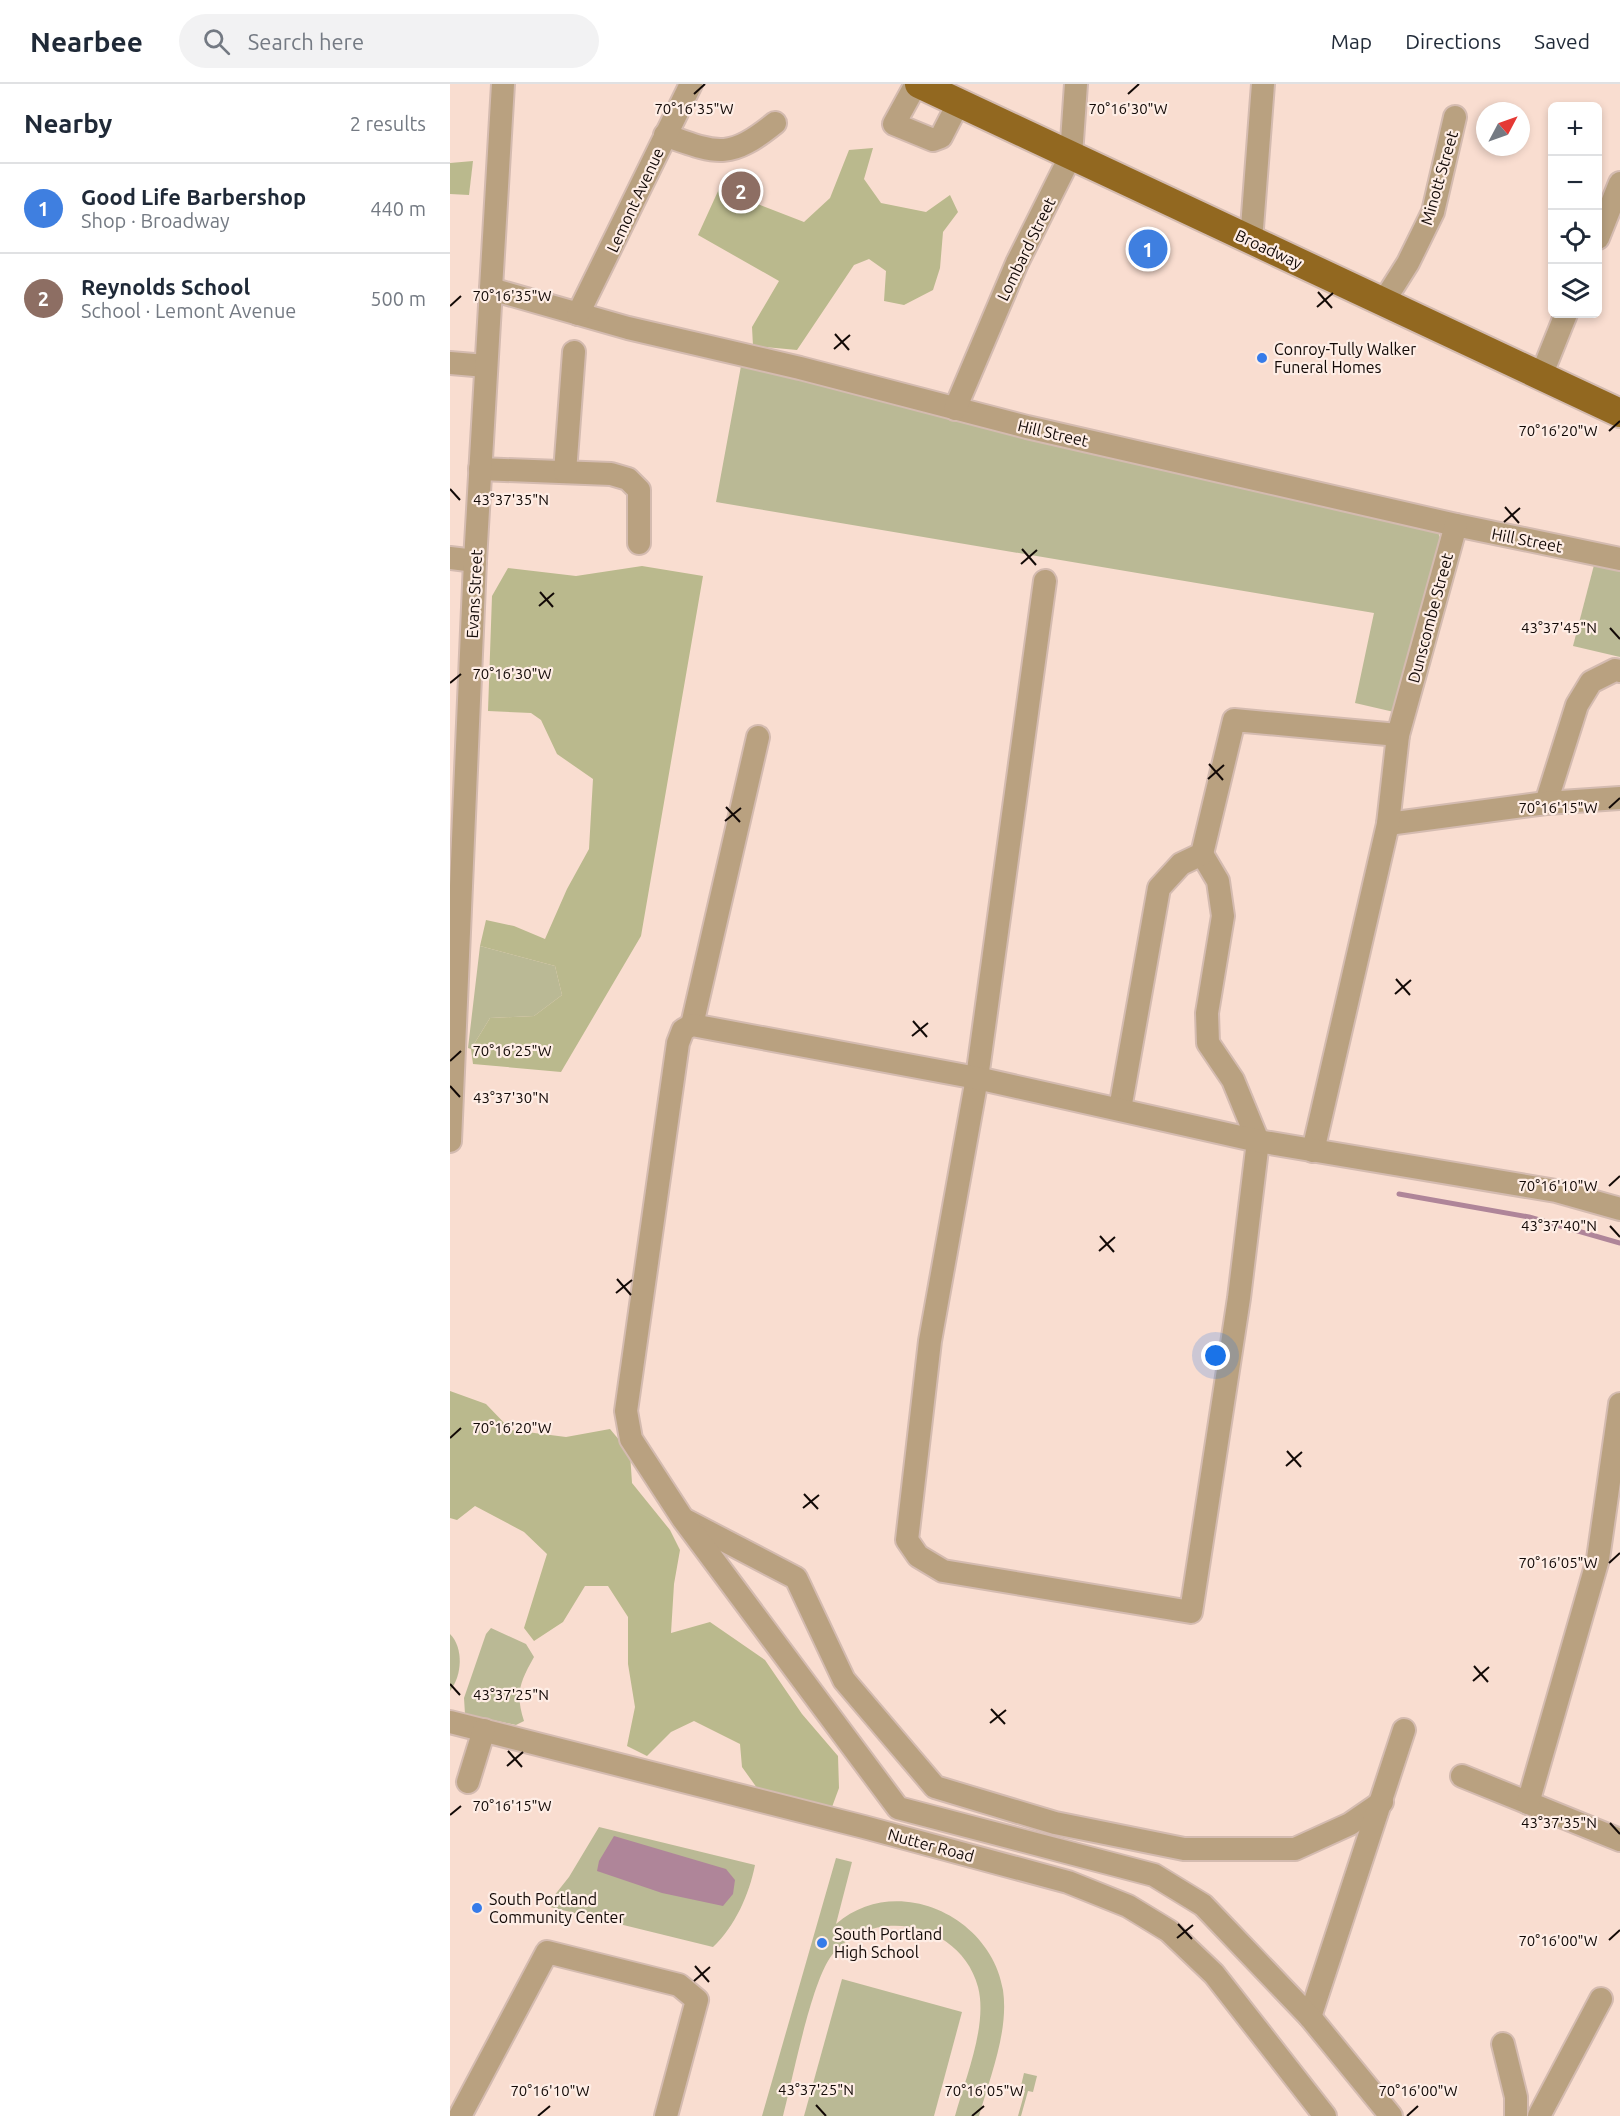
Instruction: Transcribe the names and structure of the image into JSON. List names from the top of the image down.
{
  "streets": {
    "main road": ["Broadway"],
    "street": [
      "Minott Street",
      "Lemont Avenue",
      "Lombard Street",
      "Hill Street",
      "Evans Street",
      "Dunscombe Street",
      "Nutter Road"
    ]
  },
  "crossings": [
    ["Minott Street", "Broadway"],
    ["Lemont Avenue", "Hill Street"],
    ["Lombard Street", "Broadway"],
    ["Lombard Street", "Hill Street"],
    ["Hill Street", "Evans Street"],
    ["Hill Street", "Dunscombe Street"]
  ],
  "places": ["Conroy-Tully Walker Funeral Homes", "South Portland Community Center", "South Portland High School"],
  "north": "top right",
  "page": {
    "header": "Nearbee",
    "search": "Search here",
    "nav": ["Map", "Directions", "Saved"],
    "heading": ["Nearby", "2 results"],
    "map_buttons": ["+", "−"],
    "list": [
      {
        "mark": "1",
        "name": "Good Life Barbershop",
        "note": "Shop · Broadway",
        "value": "440 m"
      },
      {
        "mark": "2",
        "name": "Reynolds School",
        "note": "School · Lemont Avenue",
        "value": "500 m"
      }
    ],
    "pins": ["2", "1"]
  },
  "coordinates": [
    "70°16'35\"W",
    "70°16'30\"W",
    "70°16'20\"W",
    "43°37'35\"N",
    "43°37'45\"N",
    "70°16'15\"W",
    "70°16'25\"W",
    "43°37'30\"N",
    "70°16'10\"W",
    "43°37'40\"N",
    "70°16'05\"W",
    "43°37'25\"N",
    "70°16'00\"W"
  ]
}
